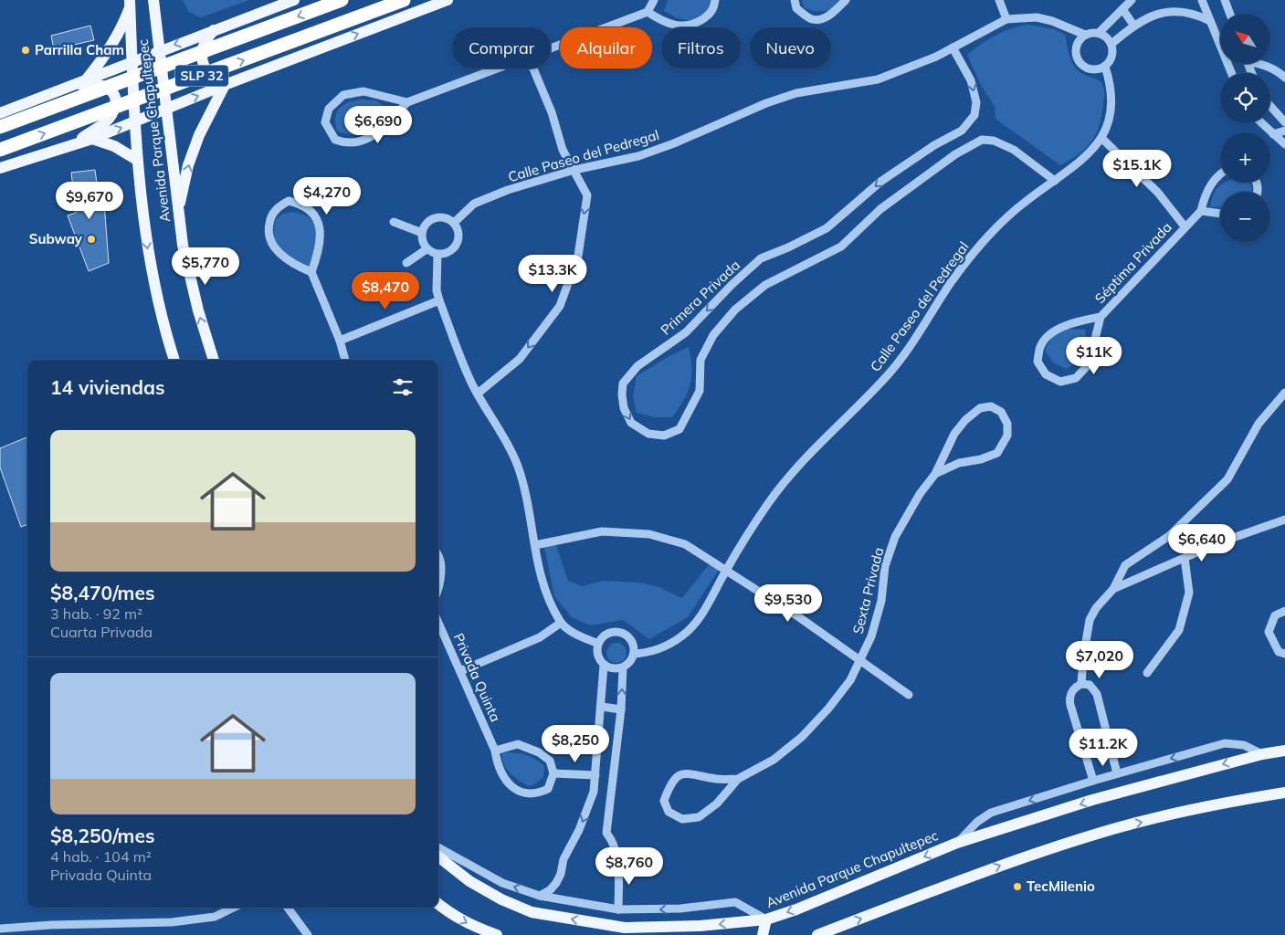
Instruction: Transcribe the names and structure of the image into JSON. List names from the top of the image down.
{
  "streets": {
    "highway": ["SLP 32"],
    "main road": ["Avenida Parque Chapultepec"],
    "street": [
      "Calle Paseo del Pedregal",
      "Séptima Privada",
      "Primera Privada",
      "Sexta Privada",
      "Privada Quinta"
    ]
  },
  "crossings": [
    ["Calle Paseo del Pedregal", "Séptima Privada"],
    ["Calle Paseo del Pedregal", "Primera Privada"]
  ],
  "places": ["Parrilla Cham", "Subway", "TecMilenio"],
  "north": "top left",
  "page": {
    "map_buttons": ["+", "−"],
    "chip": [
      "Comprar",
      "Alquilar",
      "Filtros",
      "Nuevo"
    ],
    "price": [
      "$6,690",
      "$15.1K",
      "$4,270",
      "$9,670",
      "$5,770",
      "$13.3K",
      "$8,470",
      "$11K",
      "$6,640",
      "$9,530",
      "$7,020",
      "$8,250",
      "$11.2K",
      "$8,760"
    ],
    "heading": "14 viviendas",
    "list": [
      {
        "name": "$8,470/mes",
        "note": "3 hab. · 92 m² · Cuarta Privada"
      },
      {
        "name": "$8,250/mes",
        "note": "4 hab. · 104 m² · Privada Quinta"
      }
    ]
  }
}
